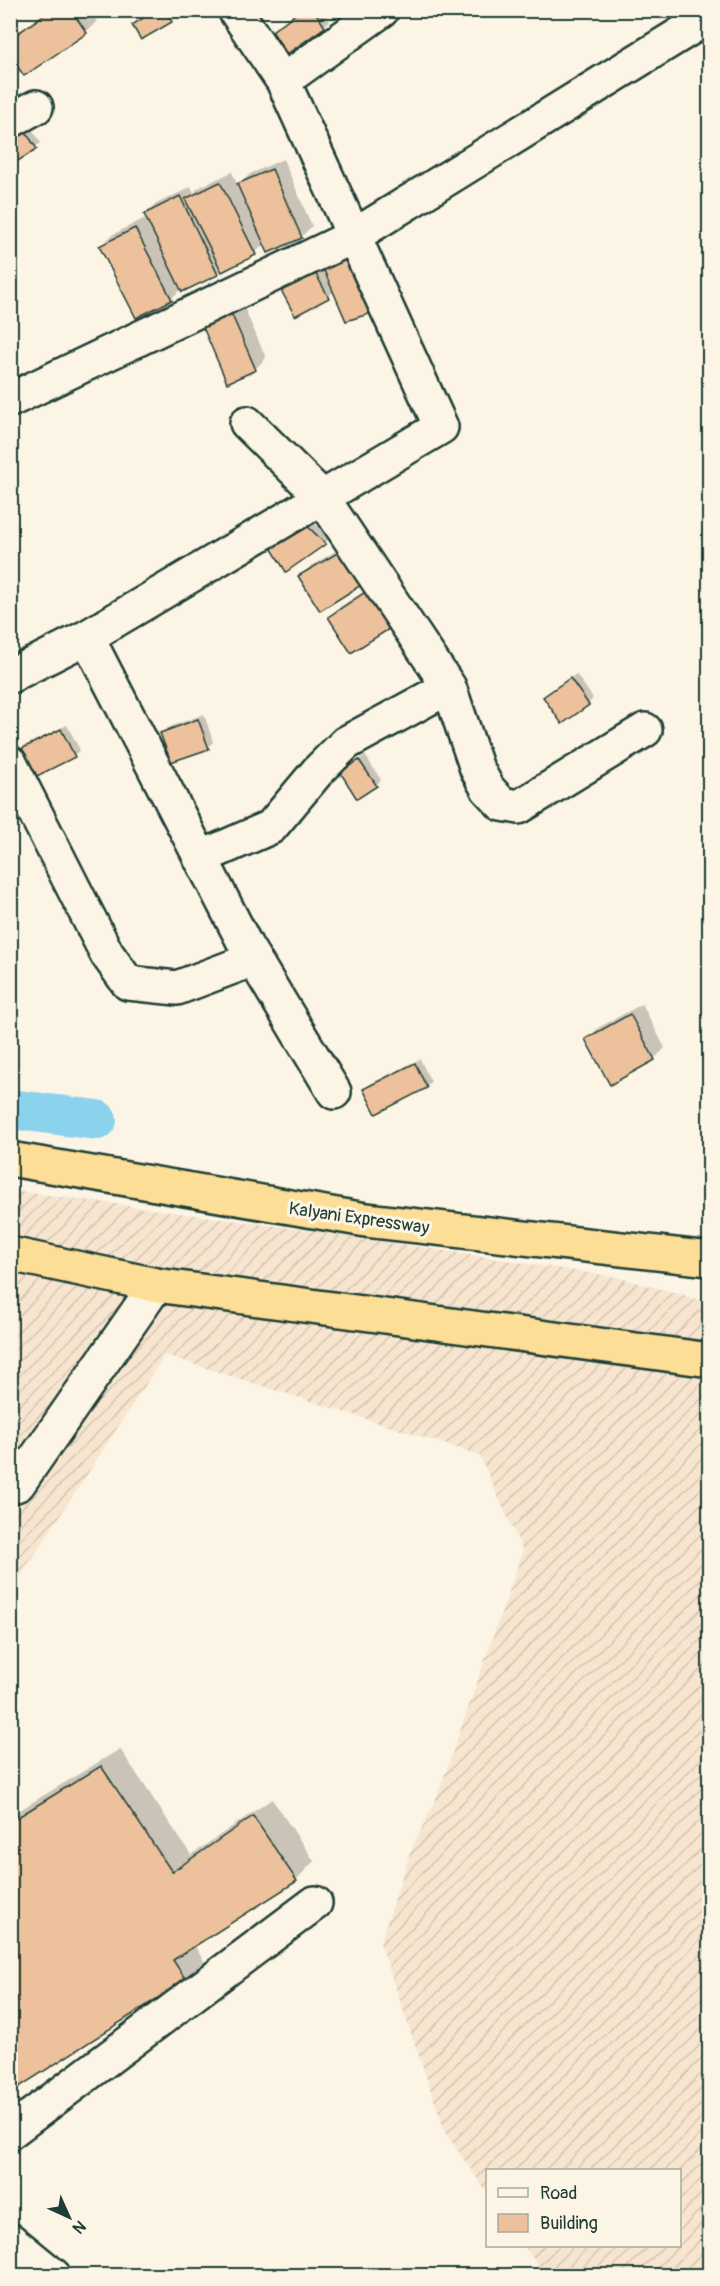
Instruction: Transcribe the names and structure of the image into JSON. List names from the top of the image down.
{
  "streets": {
    "highway": ["Kalyani Expressway"]
  },
  "legend": ["Road", "Building"],
  "north": "bottom right"
}
